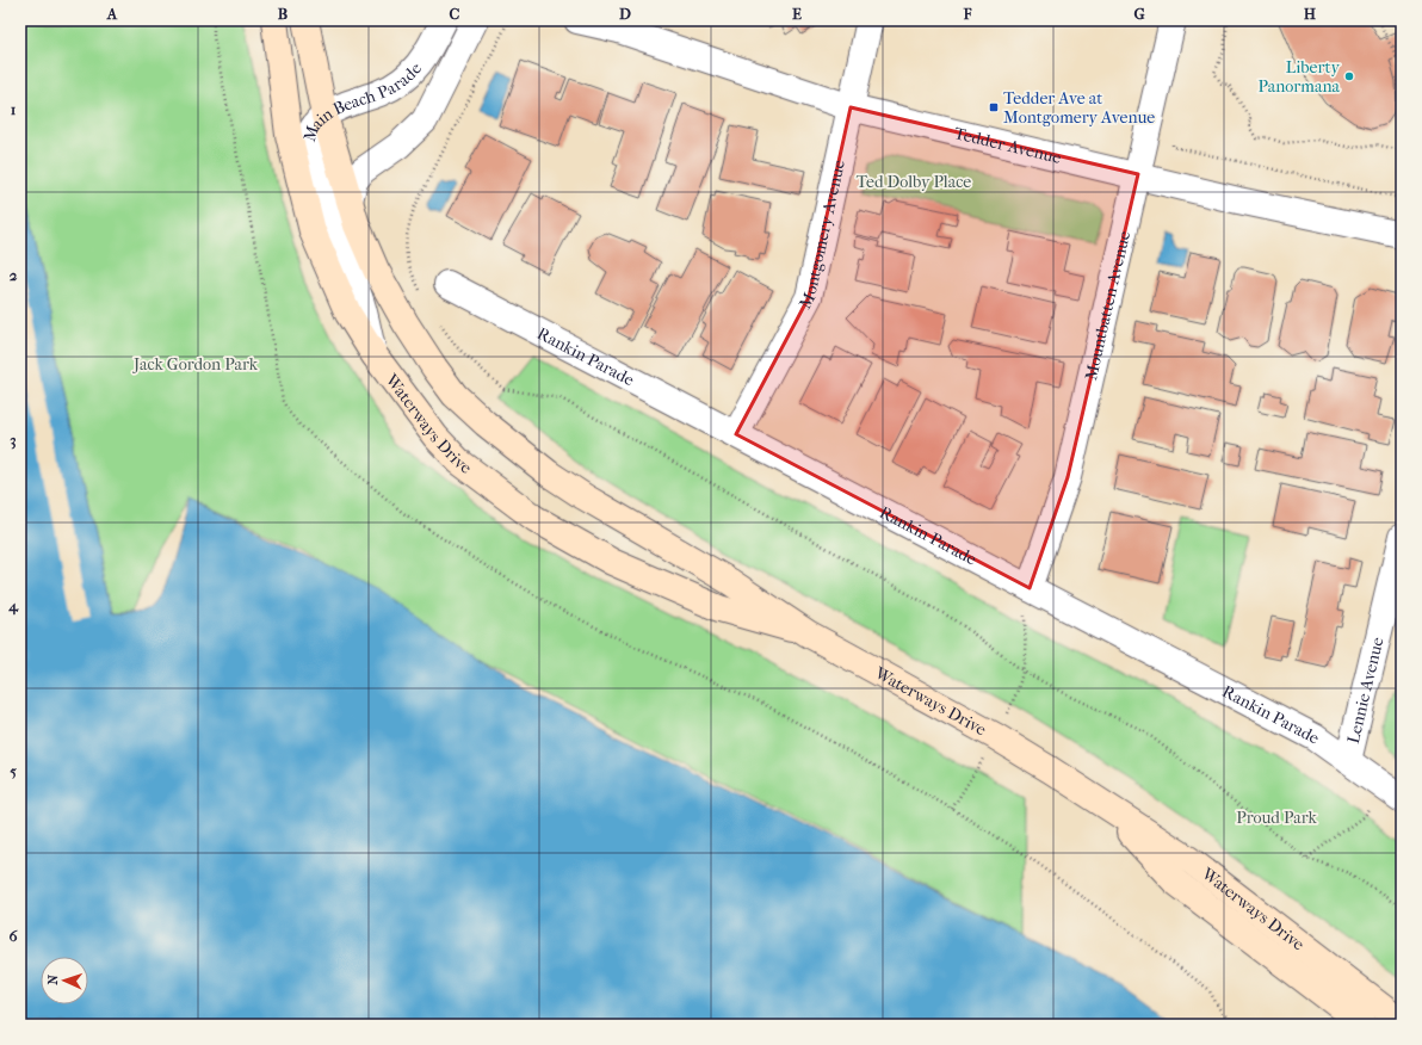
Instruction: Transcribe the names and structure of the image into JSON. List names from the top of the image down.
{
  "streets": {
    "street": [
      "Main Beach Parade",
      "Tedder Avenue",
      "Montgomery Avenue",
      "Mountbatten Avenue",
      "Rankin Parade",
      "Waterways Drive",
      "Lennie Avenue"
    ]
  },
  "crossings": [
    ["Main Beach Parade", "Waterways Drive"],
    ["Tedder Avenue", "Montgomery Avenue"],
    ["Tedder Avenue", "Mountbatten Avenue"],
    ["Montgomery Avenue", "Rankin Parade"],
    ["Mountbatten Avenue", "Rankin Parade"],
    ["Rankin Parade", "Lennie Avenue"]
  ],
  "parks": ["Ted Dolby Place", "Jack Gordon Park", "Proud Park"],
  "places": {
    "other": ["Liberty Panormana"],
    "transit": ["Tedder Ave at Montgomery Avenue"]
  },
  "north": "left",
  "grid": {
    "columns": [
      "A",
      "B",
      "C",
      "D",
      "E",
      "F",
      "G",
      "H"
    ],
    "rows": [
      "1",
      "2",
      "3",
      "4",
      "5",
      "6"
    ]
  }
}
